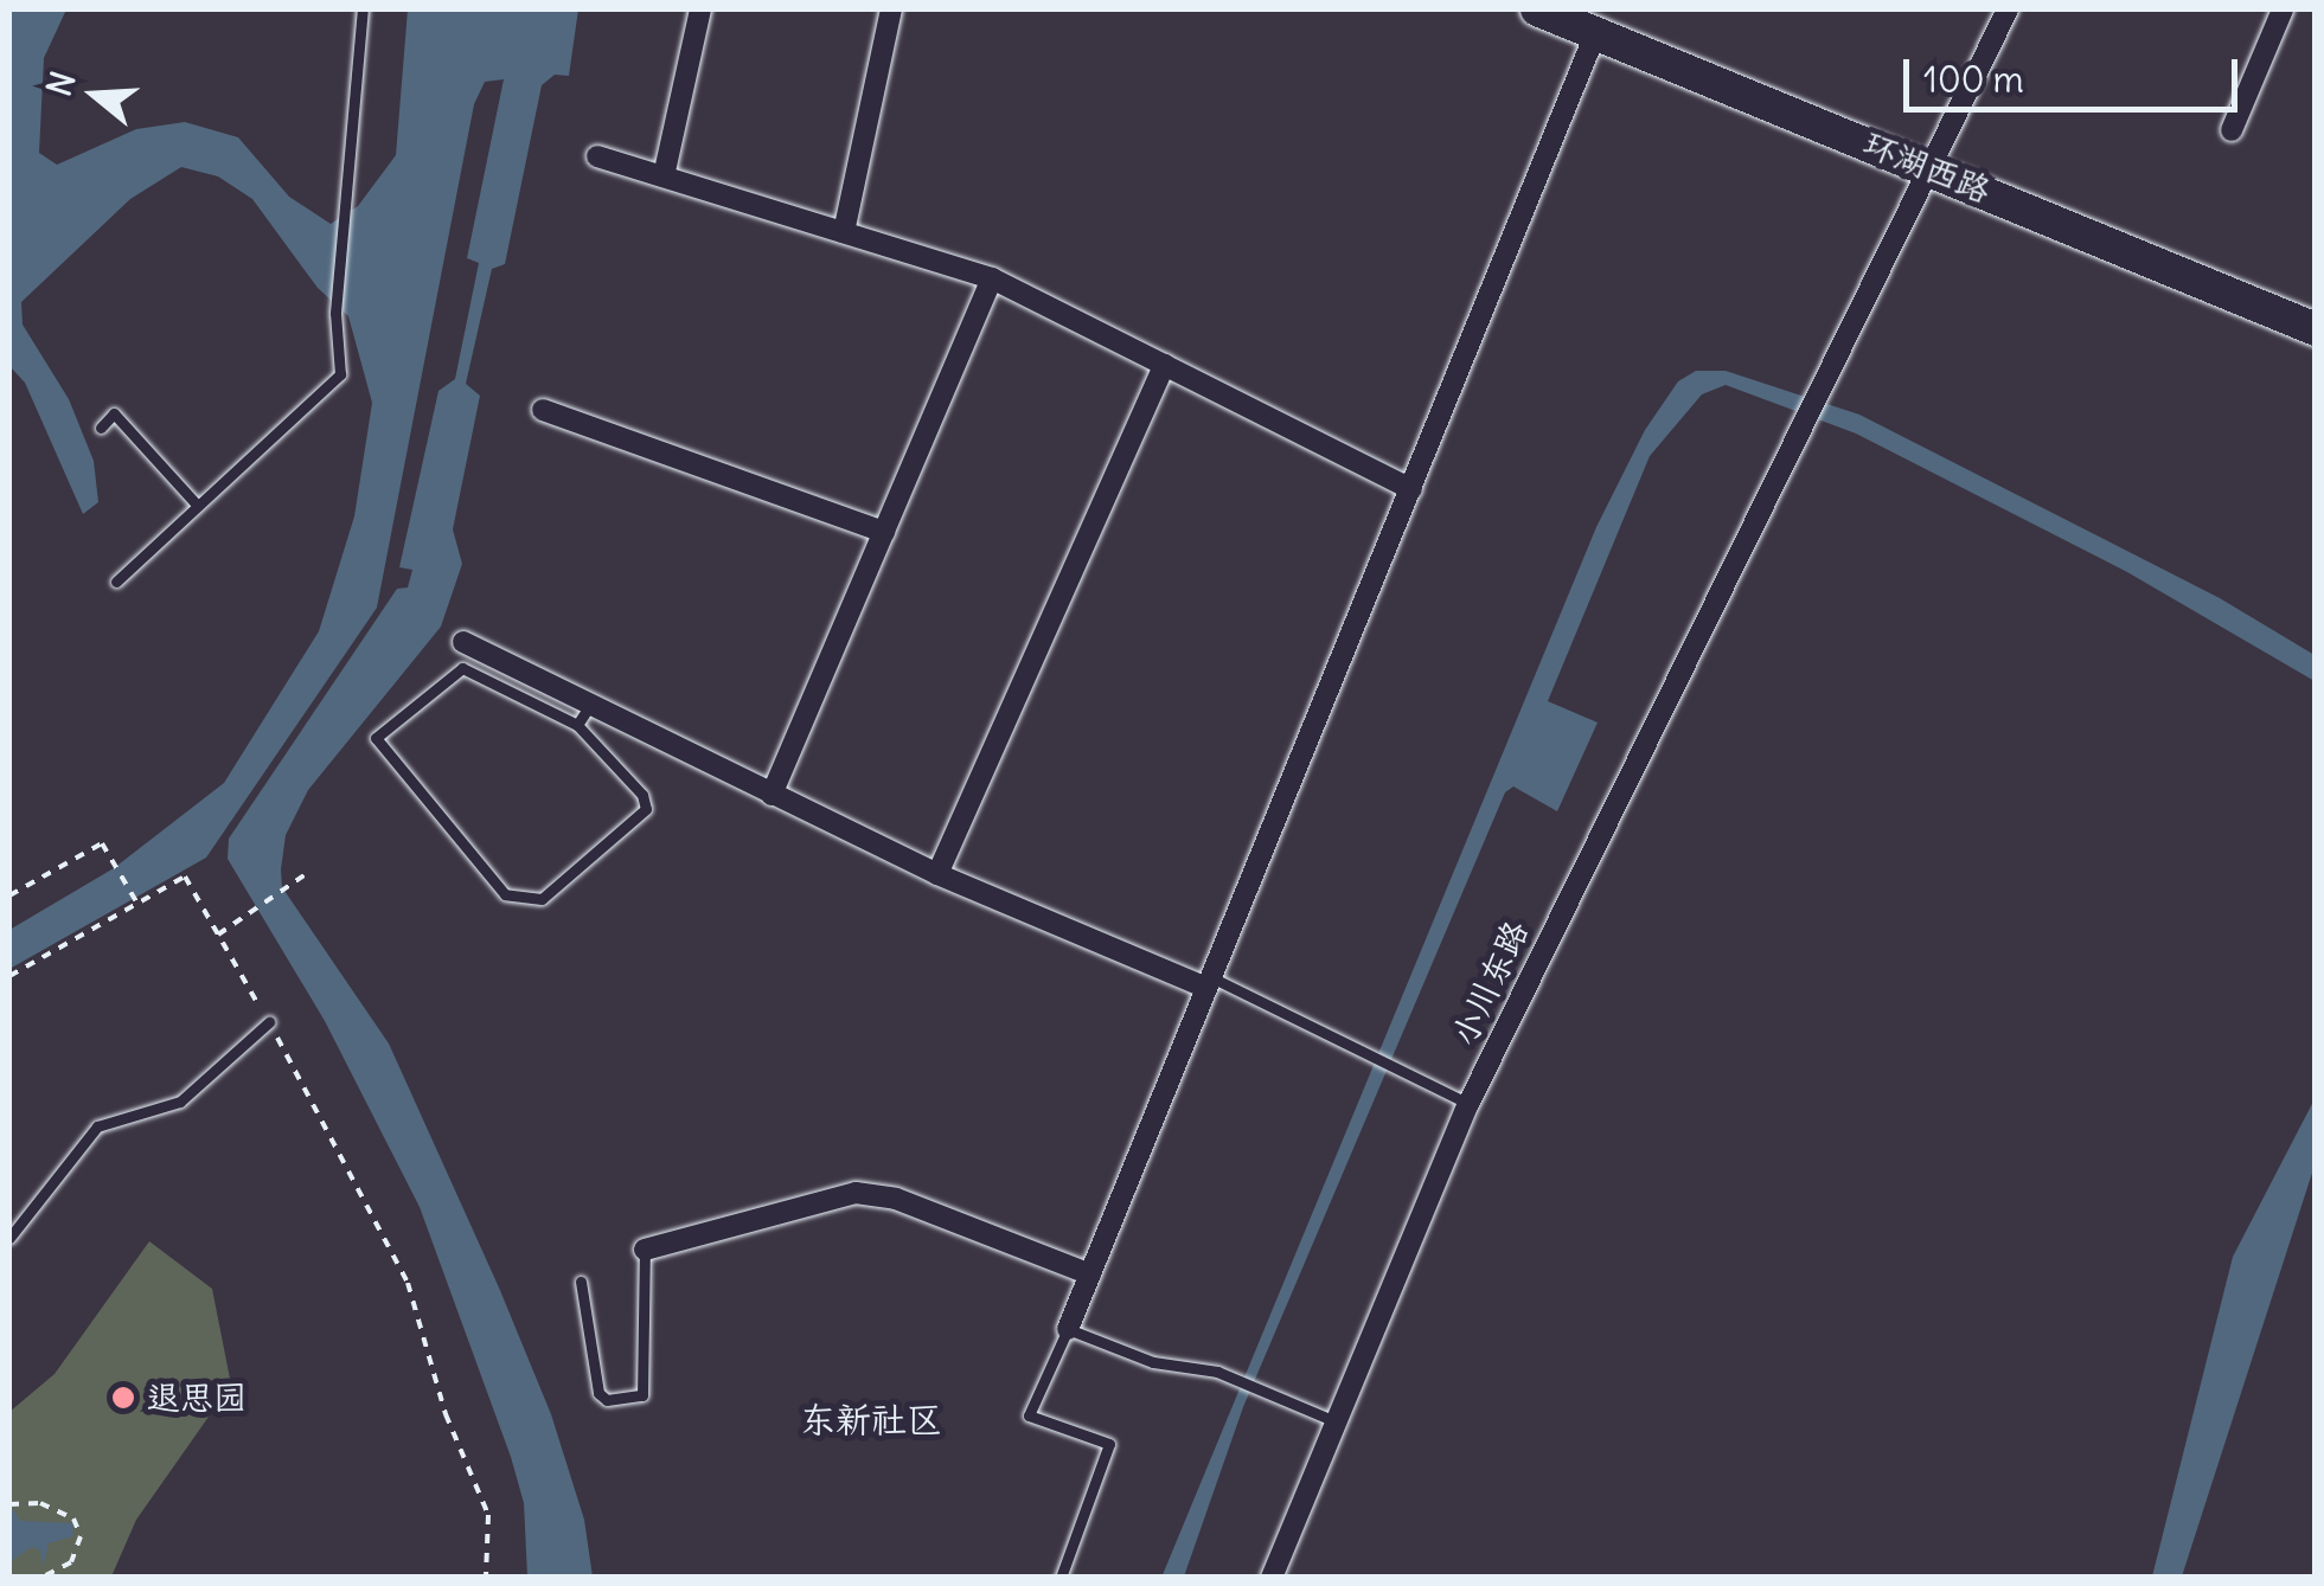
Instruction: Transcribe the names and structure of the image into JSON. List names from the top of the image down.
{
  "streets": {
    "main road": ["环湖西路"],
    "street": ["小川东路"]
  },
  "crossings": [
    ["环湖西路", "小川东路"]
  ],
  "districts": ["东新社区"],
  "places": ["退思园"],
  "scale_bar": "100 m",
  "north": "left"
}
